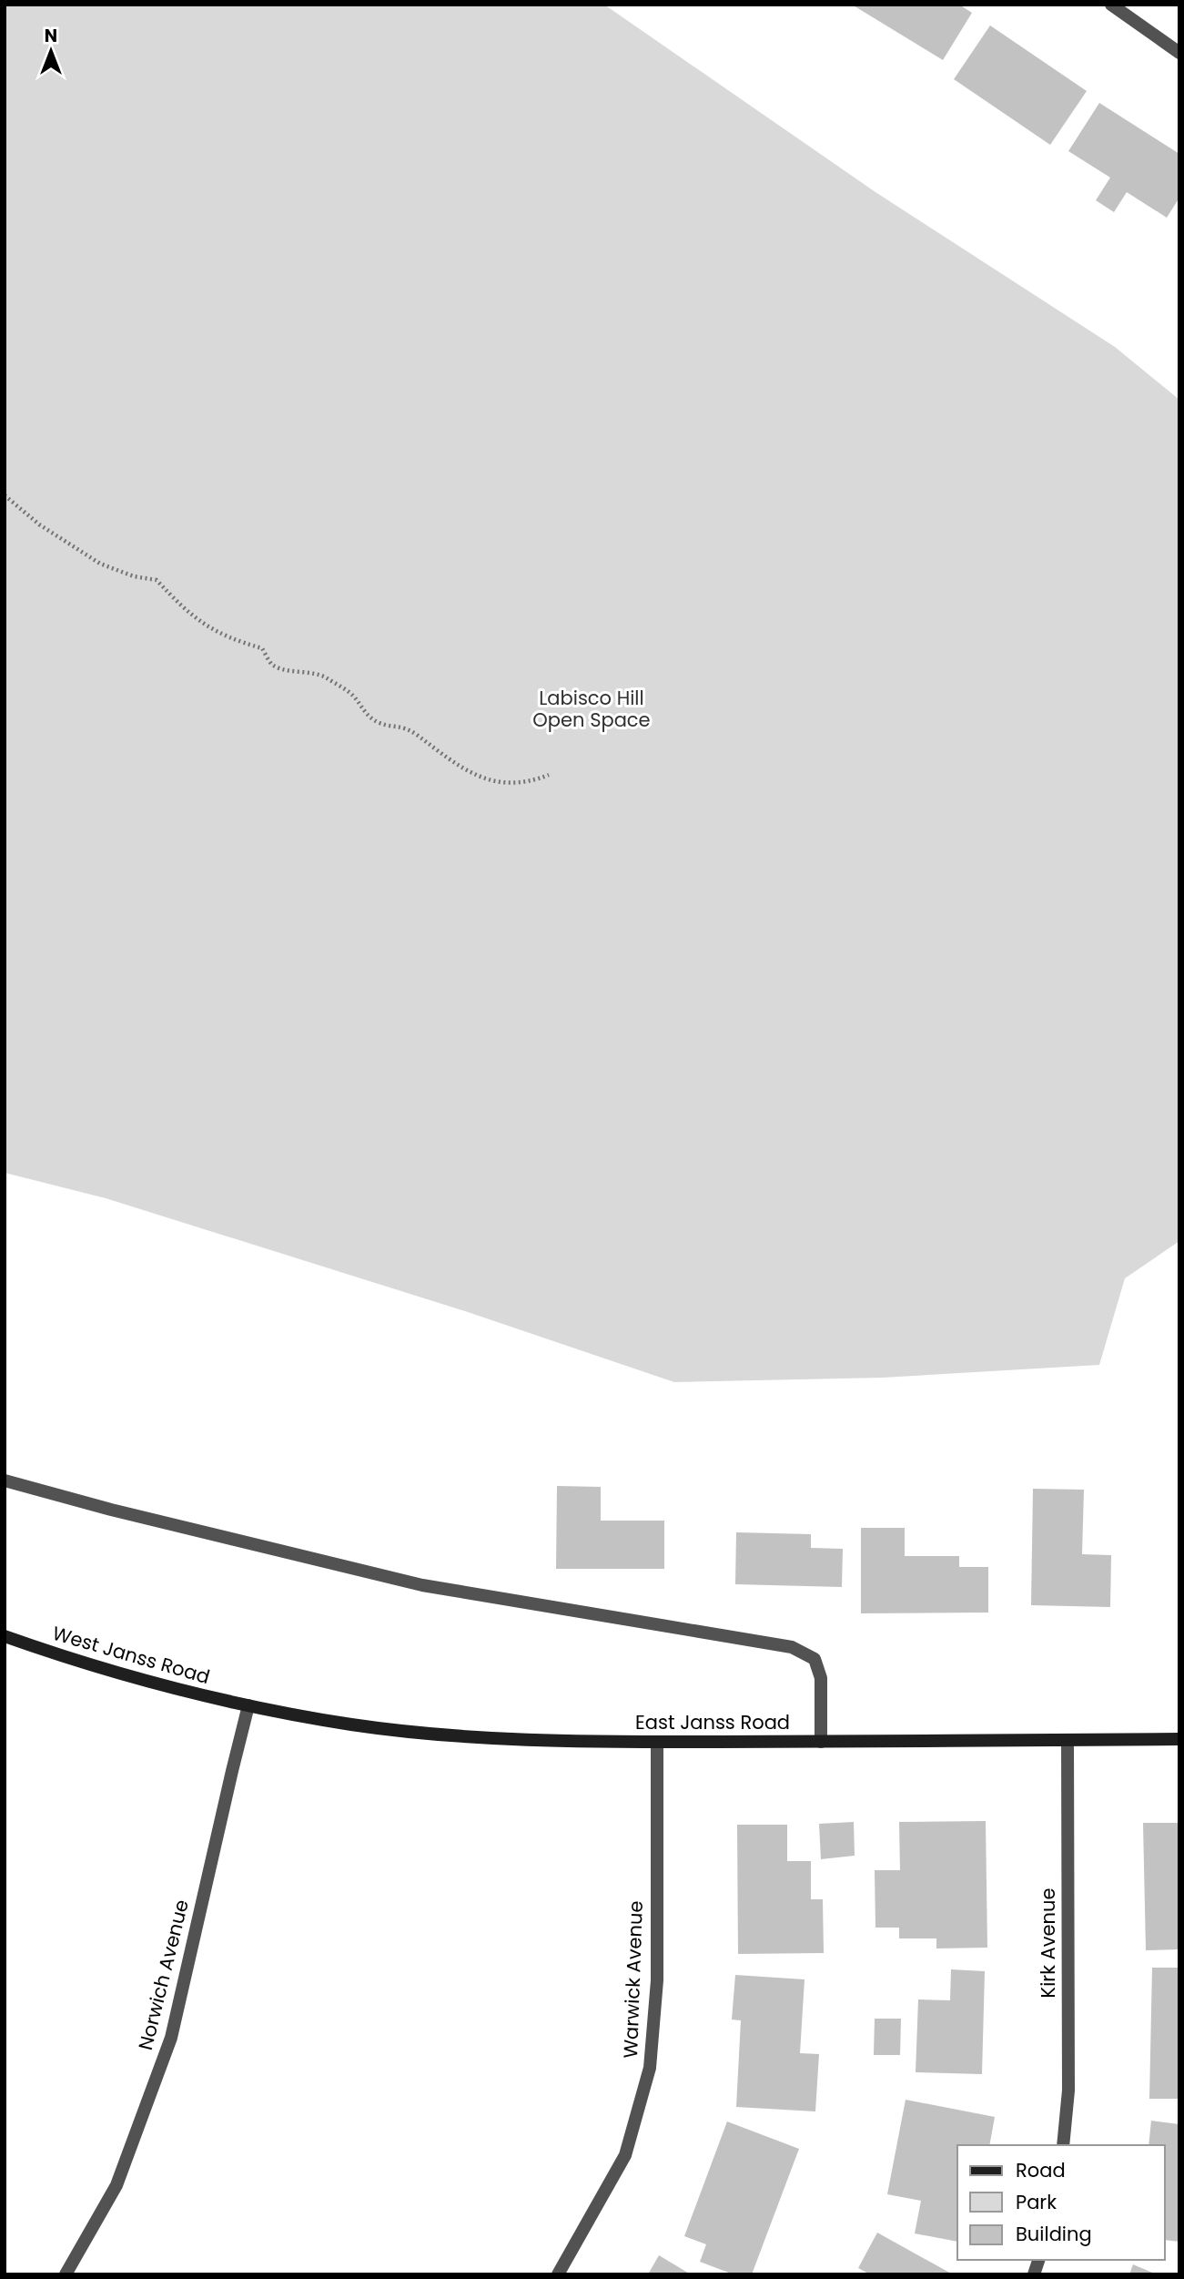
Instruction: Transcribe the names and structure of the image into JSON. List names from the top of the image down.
{
  "streets": {
    "main road": ["West Janss Road", "East Janss Road"],
    "street": ["Kirk Avenue", "Norwich Avenue", "Warwick Avenue"]
  },
  "crossings": [
    ["West Janss Road", "East Janss Road"],
    ["West Janss Road", "Norwich Avenue"],
    ["East Janss Road", "Kirk Avenue"],
    ["East Janss Road", "Norwich Avenue"],
    ["East Janss Road", "Warwick Avenue"]
  ],
  "parks": ["Labisco Hill Open Space"],
  "legend": ["Road", "Park", "Building"],
  "north": "top"
}
